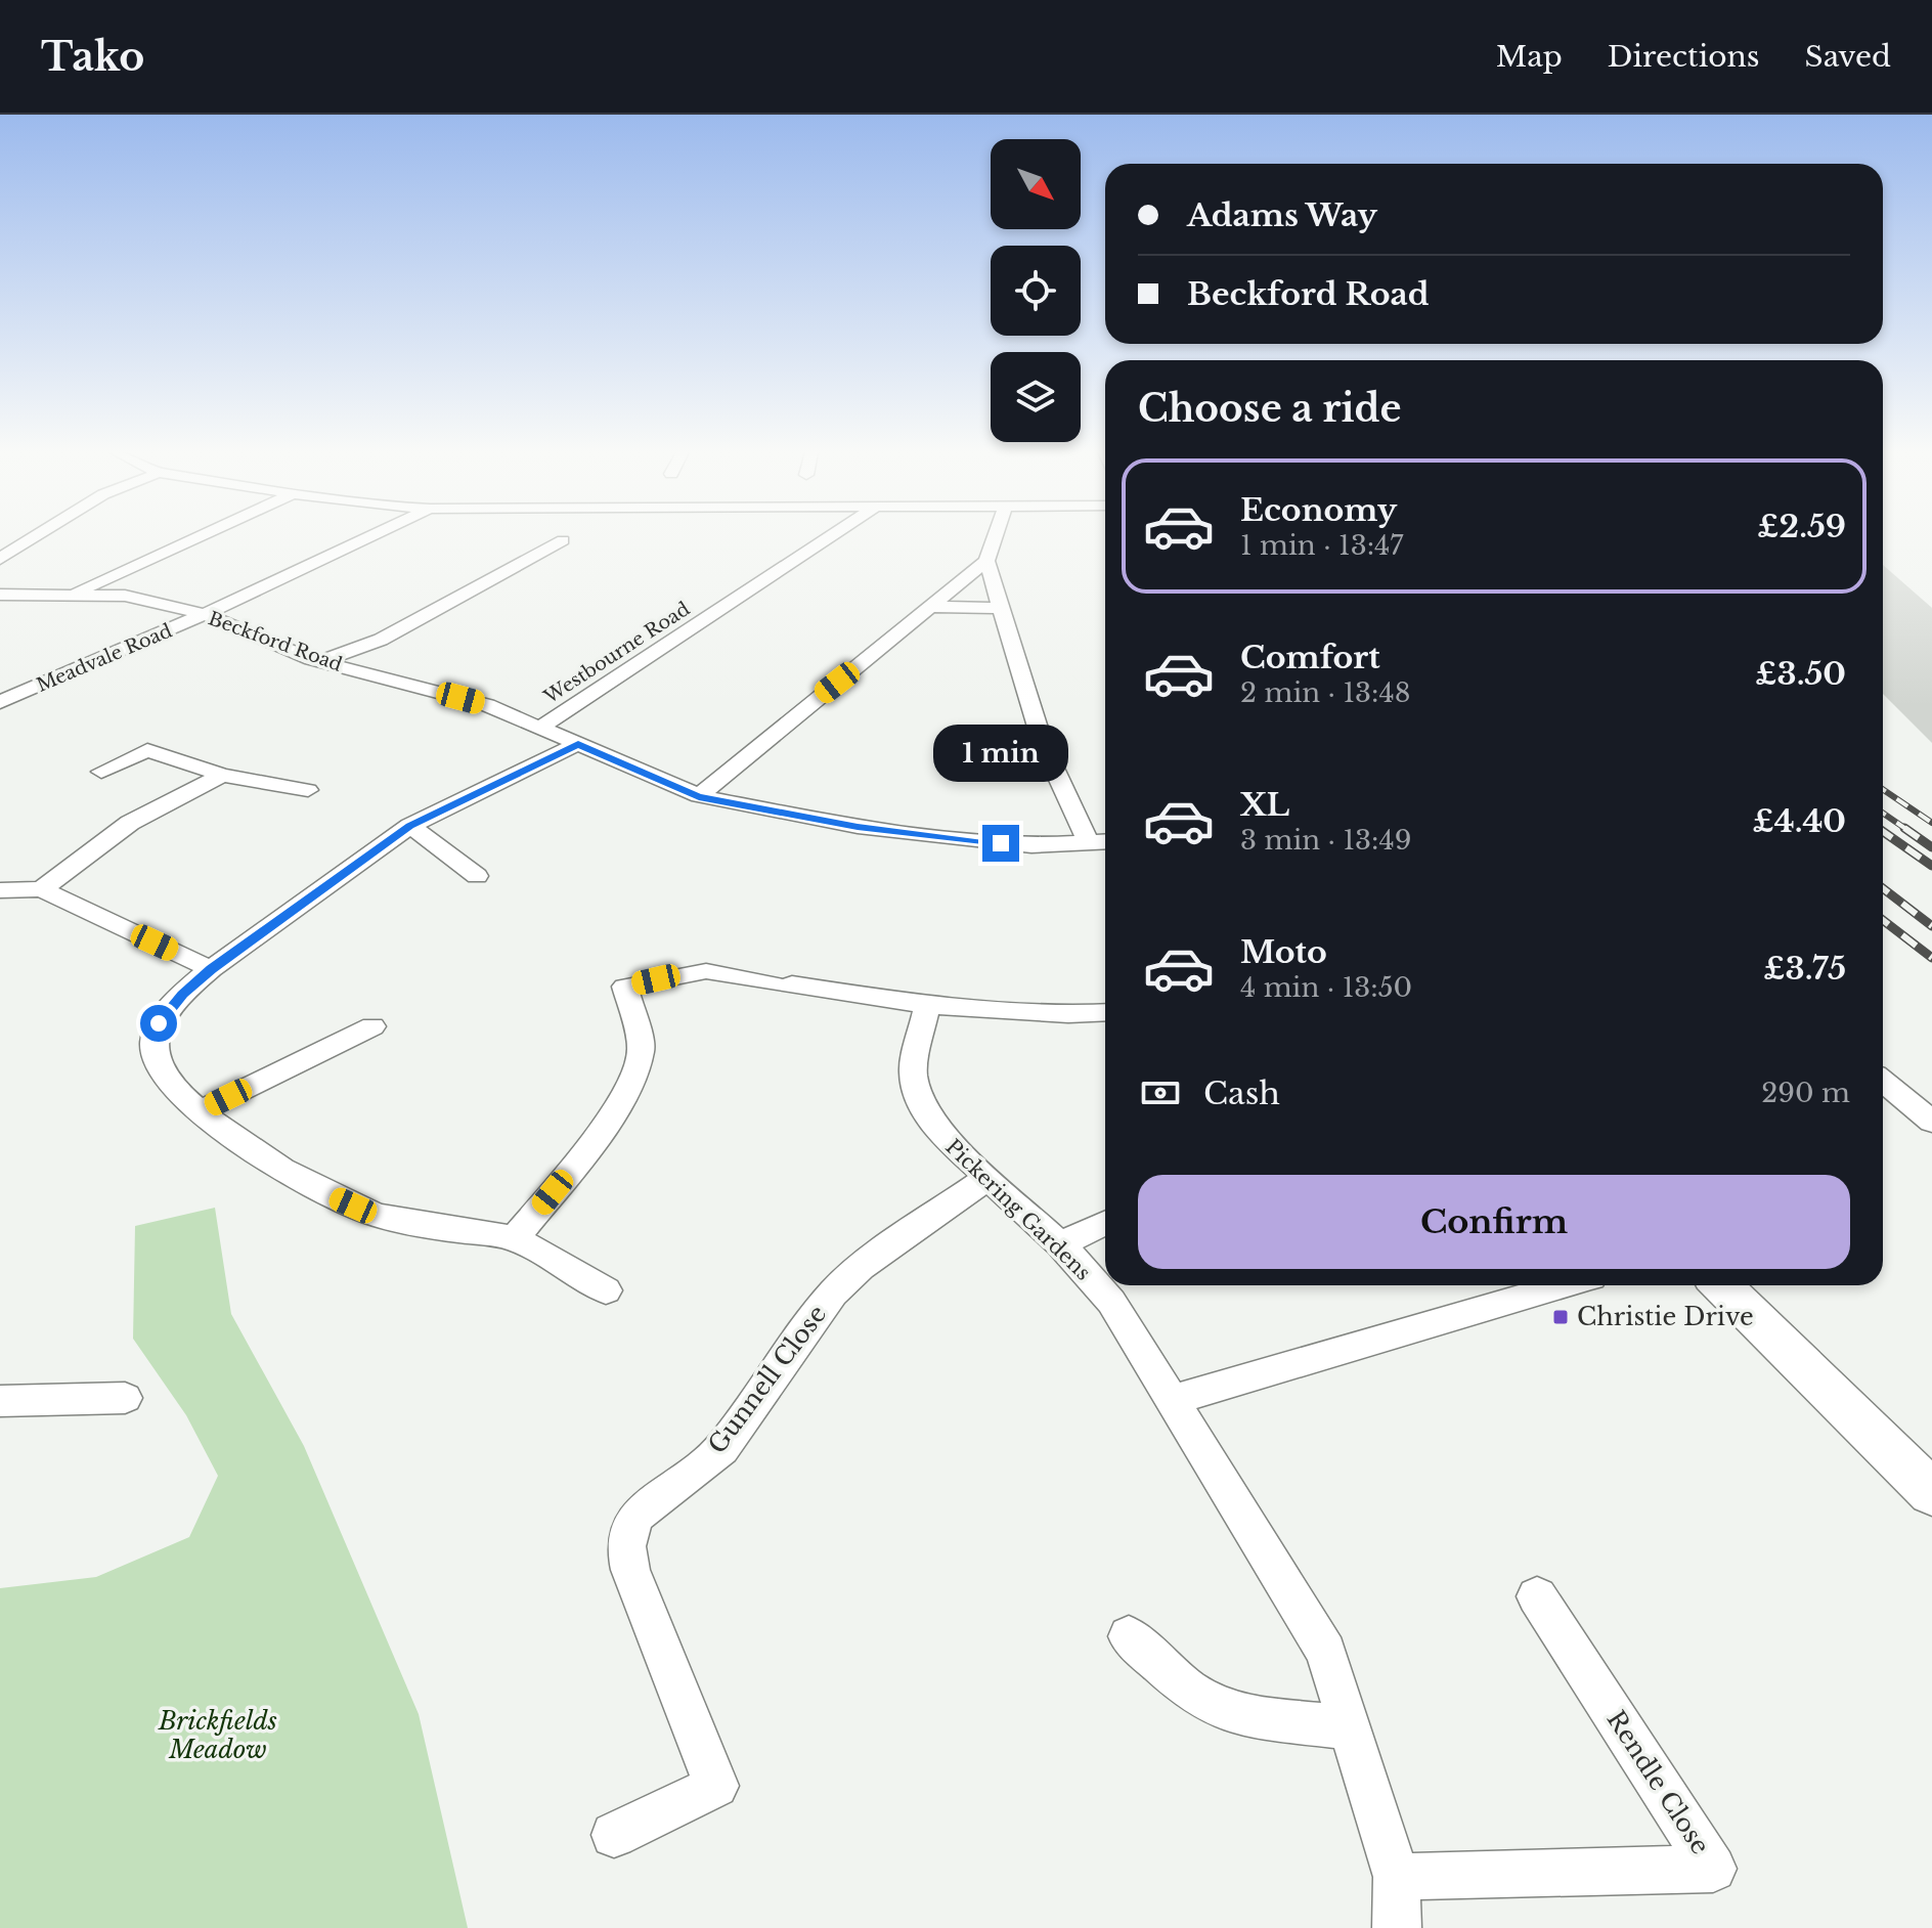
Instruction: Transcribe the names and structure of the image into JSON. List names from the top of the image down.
{
  "streets": {
    "street": [
      "Beckford Road",
      "Westbourne Road",
      "Meadvale Road",
      "Pickering Gardens",
      "Gunnell Close",
      "Rendle Close"
    ]
  },
  "crossings": [
    ["Beckford Road", "Westbourne Road"],
    ["Beckford Road", "Meadvale Road"],
    ["Pickering Gardens", "Gunnell Close"]
  ],
  "parks": ["Brickfields Meadow"],
  "places": {
    "transit": ["Christie Drive"]
  },
  "north": "bottom right",
  "page": {
    "header": "Tako",
    "nav": ["Map", "Directions", "Saved"],
    "banner": ["Adams Way", "Beckford Road"],
    "heading": "Choose a ride",
    "list": [
      {
        "name": "Economy",
        "note": "1 min · 13:47",
        "value": "£2.59"
      },
      {
        "name": "Comfort",
        "note": "2 min · 13:48",
        "value": "£3.50"
      },
      {
        "name": "XL",
        "note": "3 min · 13:49",
        "value": "£4.40"
      },
      {
        "name": "Moto",
        "note": "4 min · 13:50",
        "value": "£3.75"
      }
    ],
    "bubble": "1 min",
    "pay": ["Cash", "290 m"],
    "buttons": "Confirm"
  }
}
